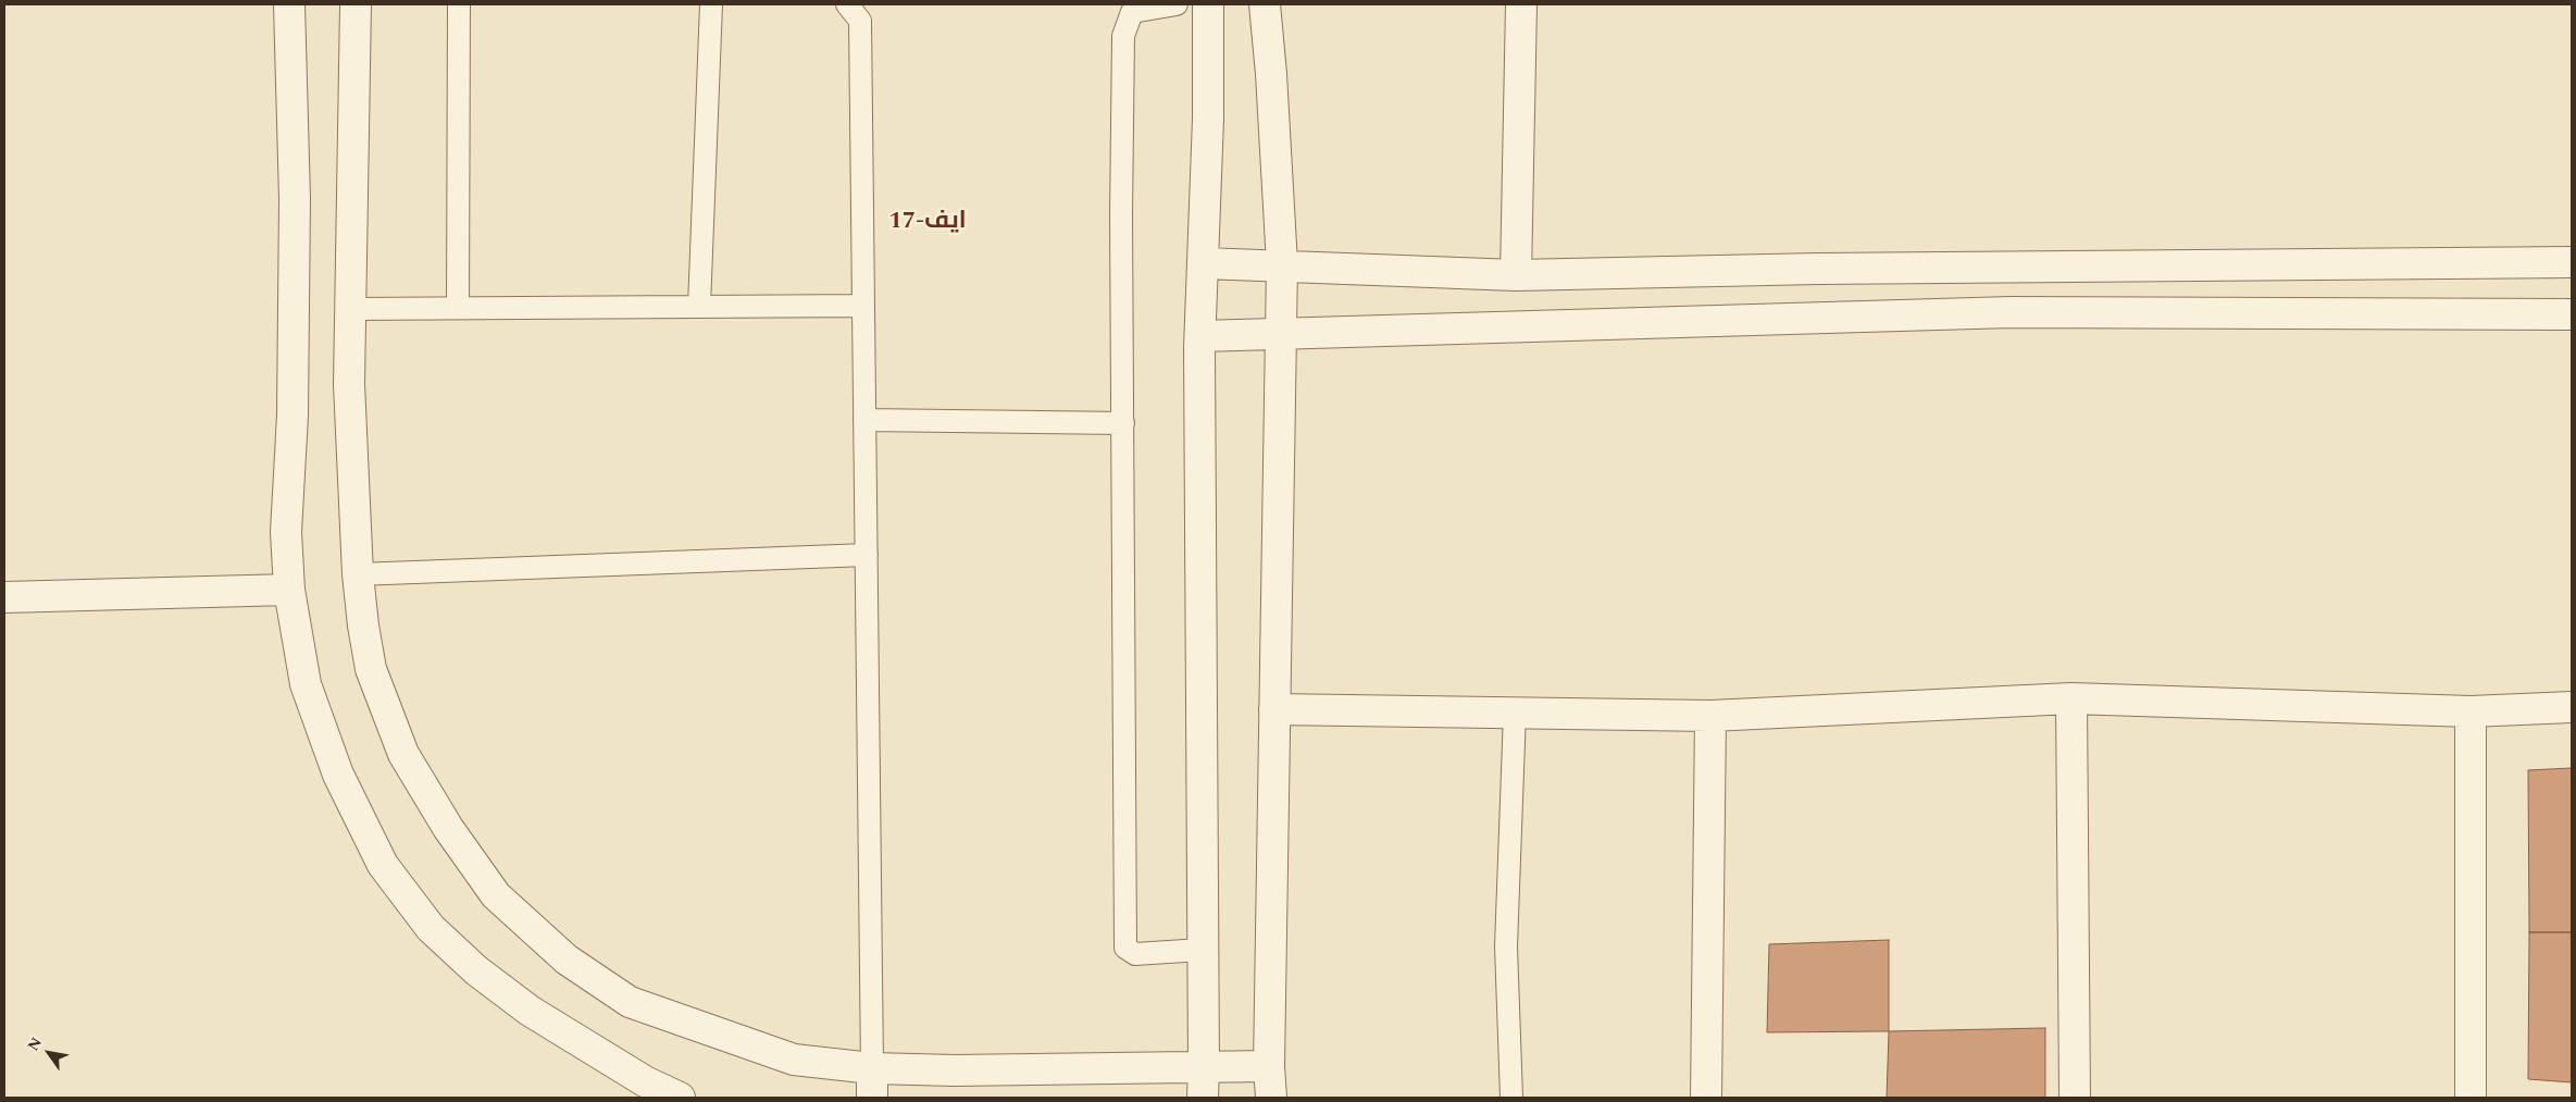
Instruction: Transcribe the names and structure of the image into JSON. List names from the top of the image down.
{
  "districts": ["ایف-17"],
  "north": "top left"
}
